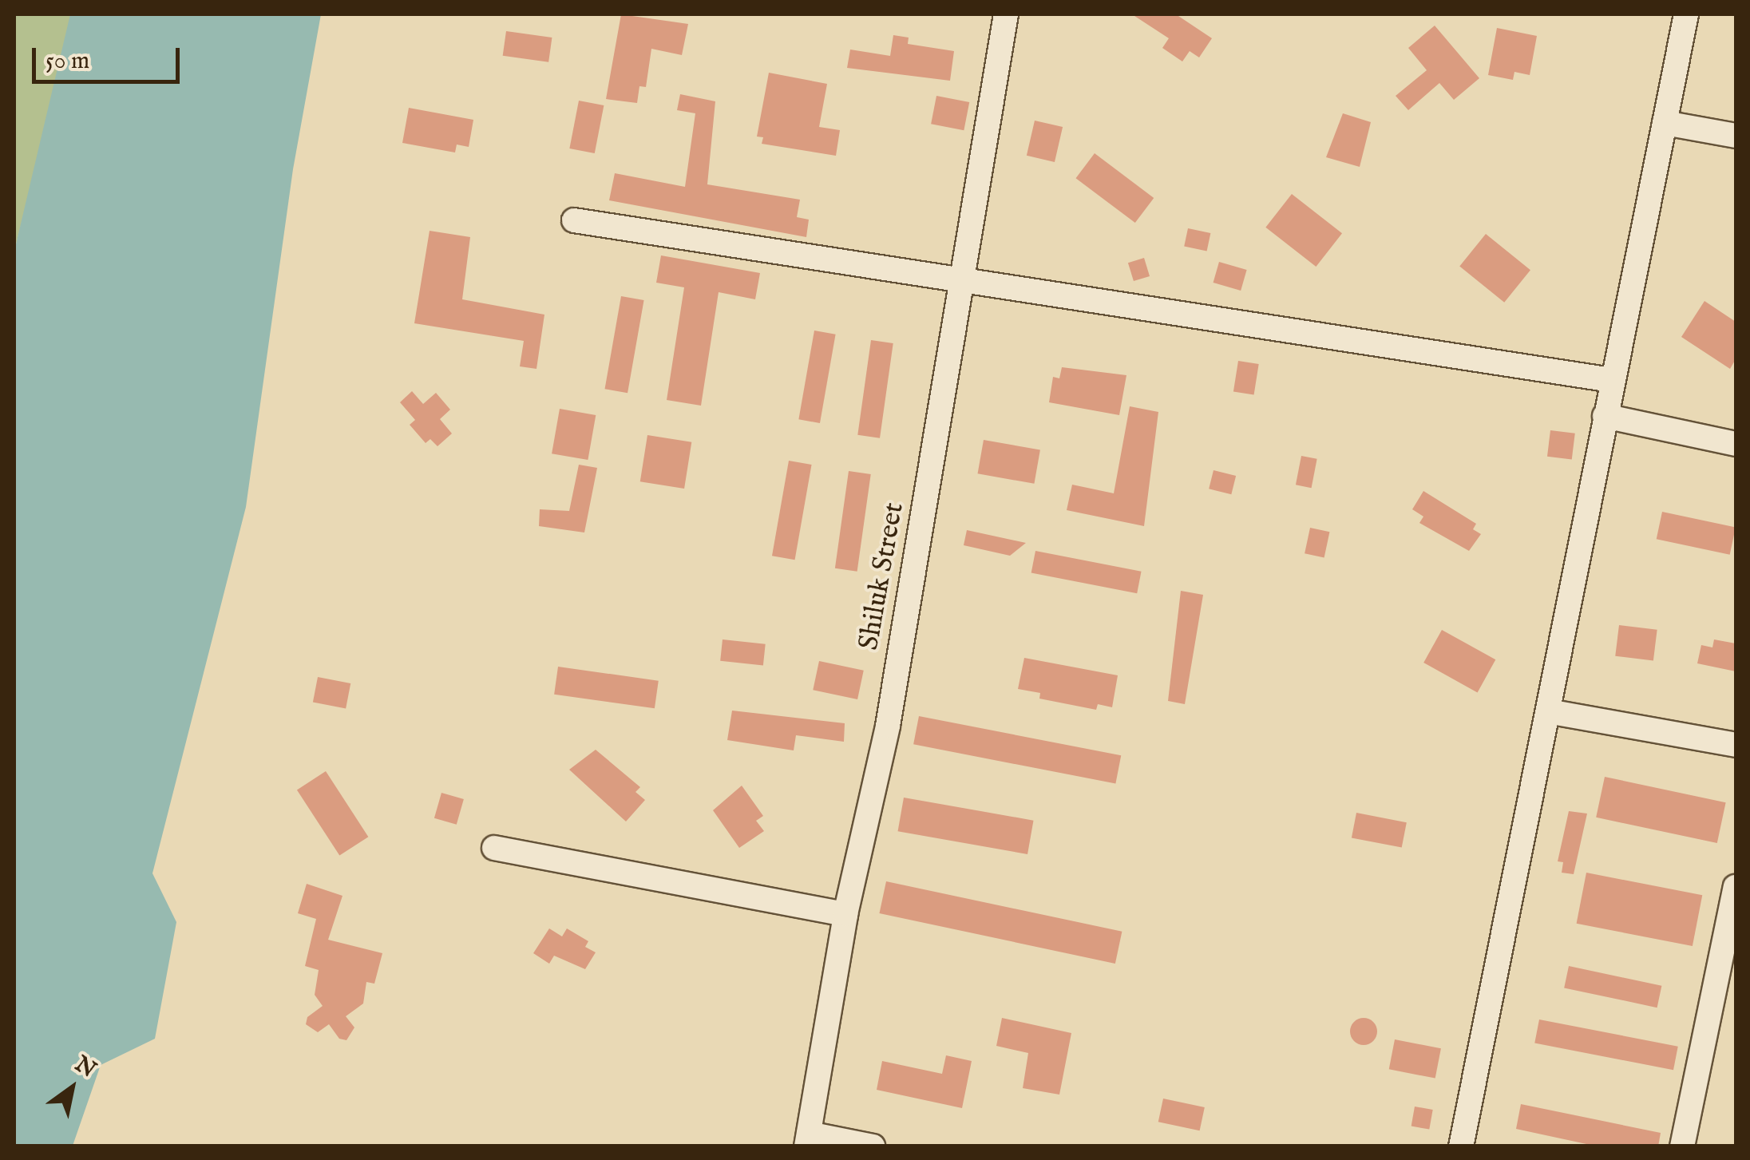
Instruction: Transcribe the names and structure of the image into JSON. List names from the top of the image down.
{
  "streets": {
    "street": ["Shiluk Street"]
  },
  "scale_bar": "50 m",
  "north": "top right"
}
